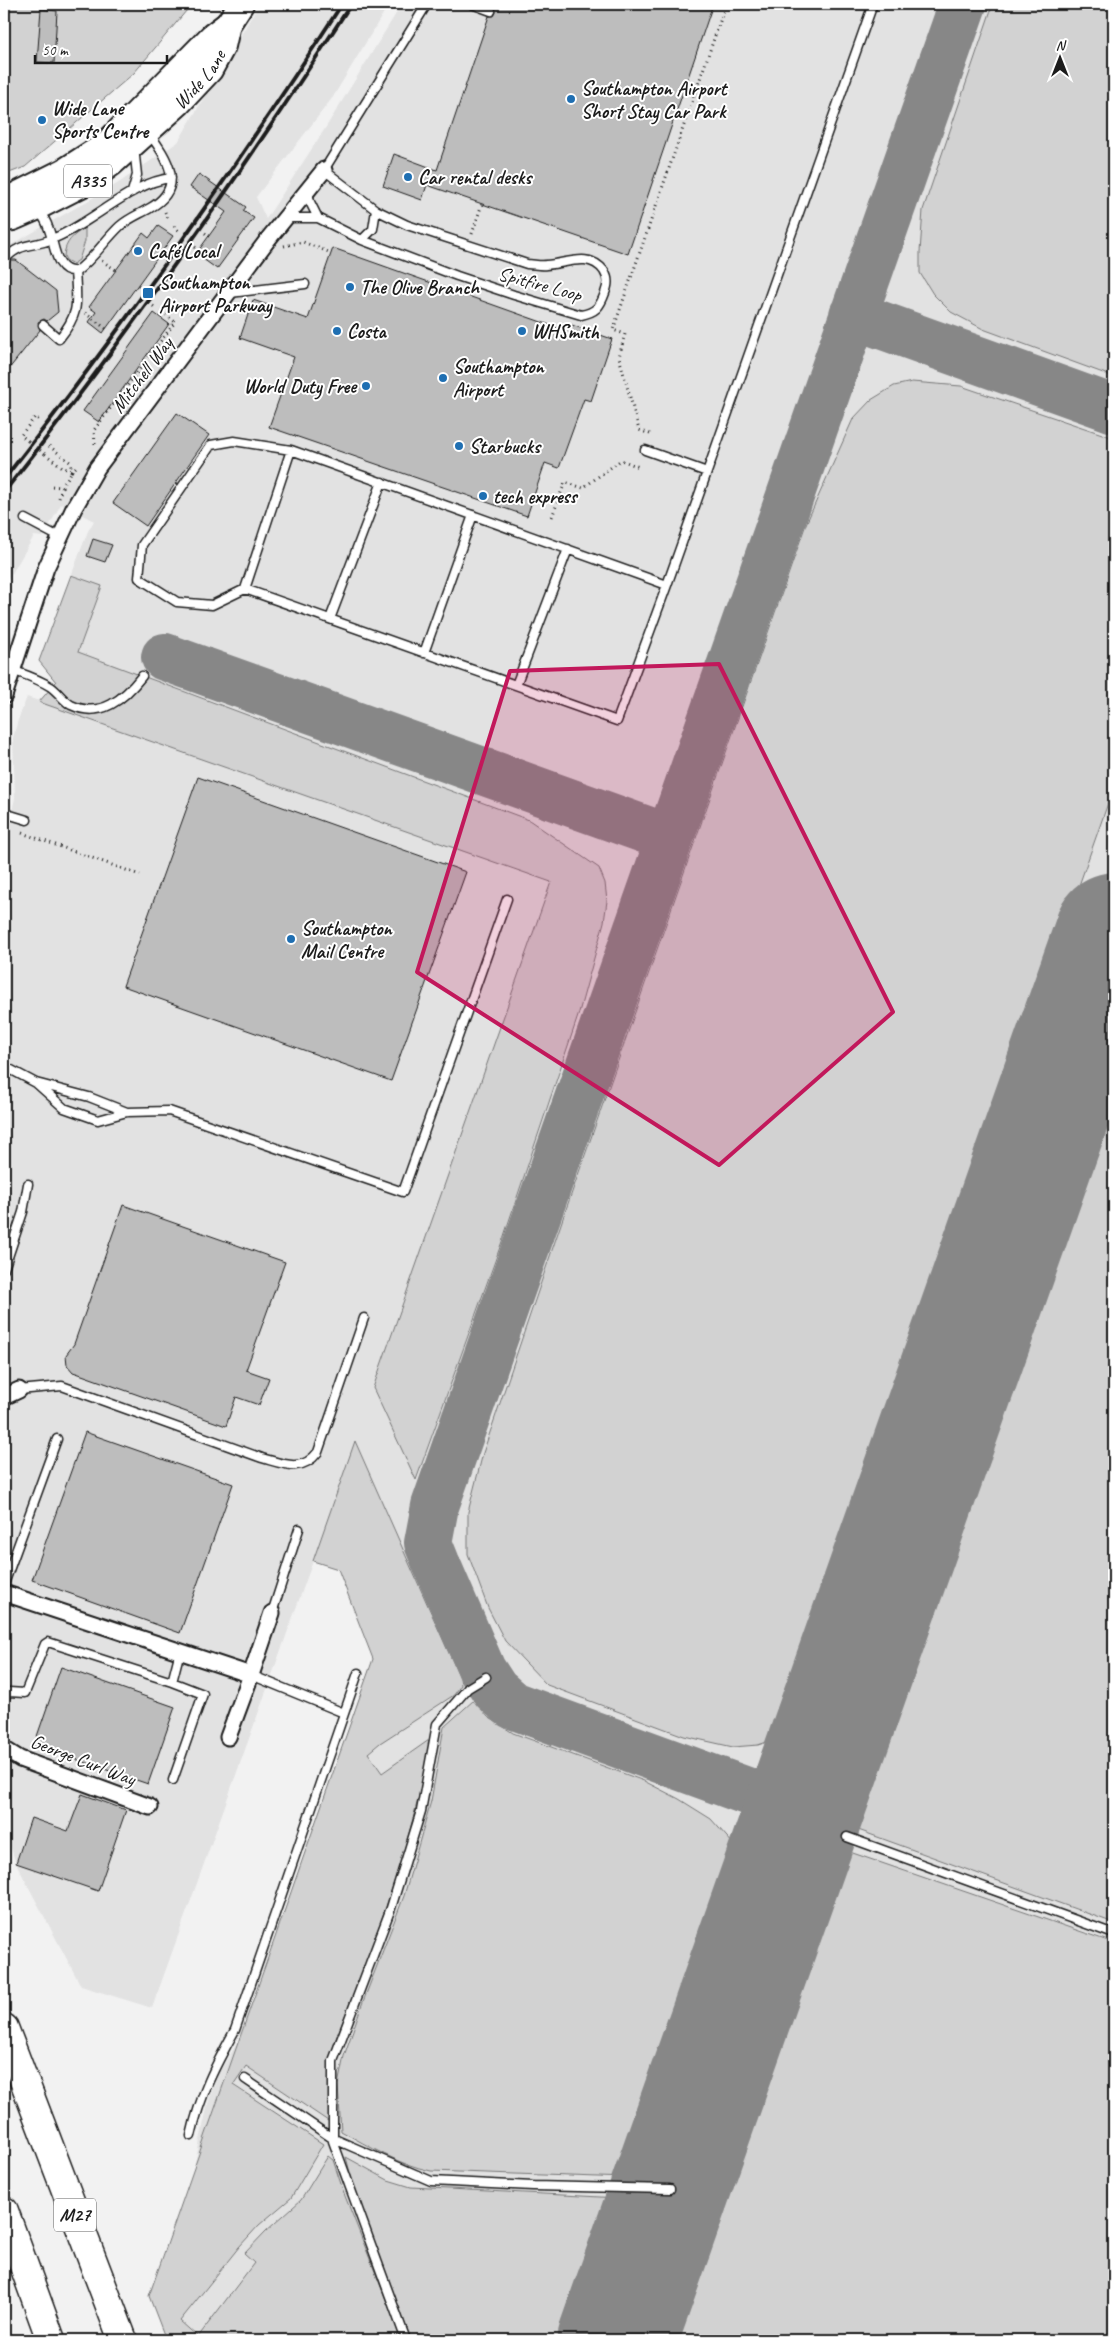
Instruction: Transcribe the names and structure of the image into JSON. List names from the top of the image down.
{
  "streets": {
    "highway": ["M27"],
    "main road": ["Wide Lane", "A335"],
    "street": ["Mitchell Way", "George Curl Way"],
    "lane": ["Spitfire Loop"]
  },
  "crossings": [
    ["Spitfire Loop", "Mitchell Way"]
  ],
  "places": {
    "other": [
      "Southampton Airport Short Stay Car Park",
      "Wide Lane Sports Centre",
      "Car rental desks",
      "Café Local",
      "The Olive Branch",
      "Costa",
      "WHSmith",
      "Southampton Airport",
      "World Duty Free",
      "Starbucks",
      "tech express",
      "Southampton Mail Centre"
    ],
    "transit": ["Southampton Airport Parkway"]
  },
  "scale_bar": "50 m",
  "north": "top"
}
